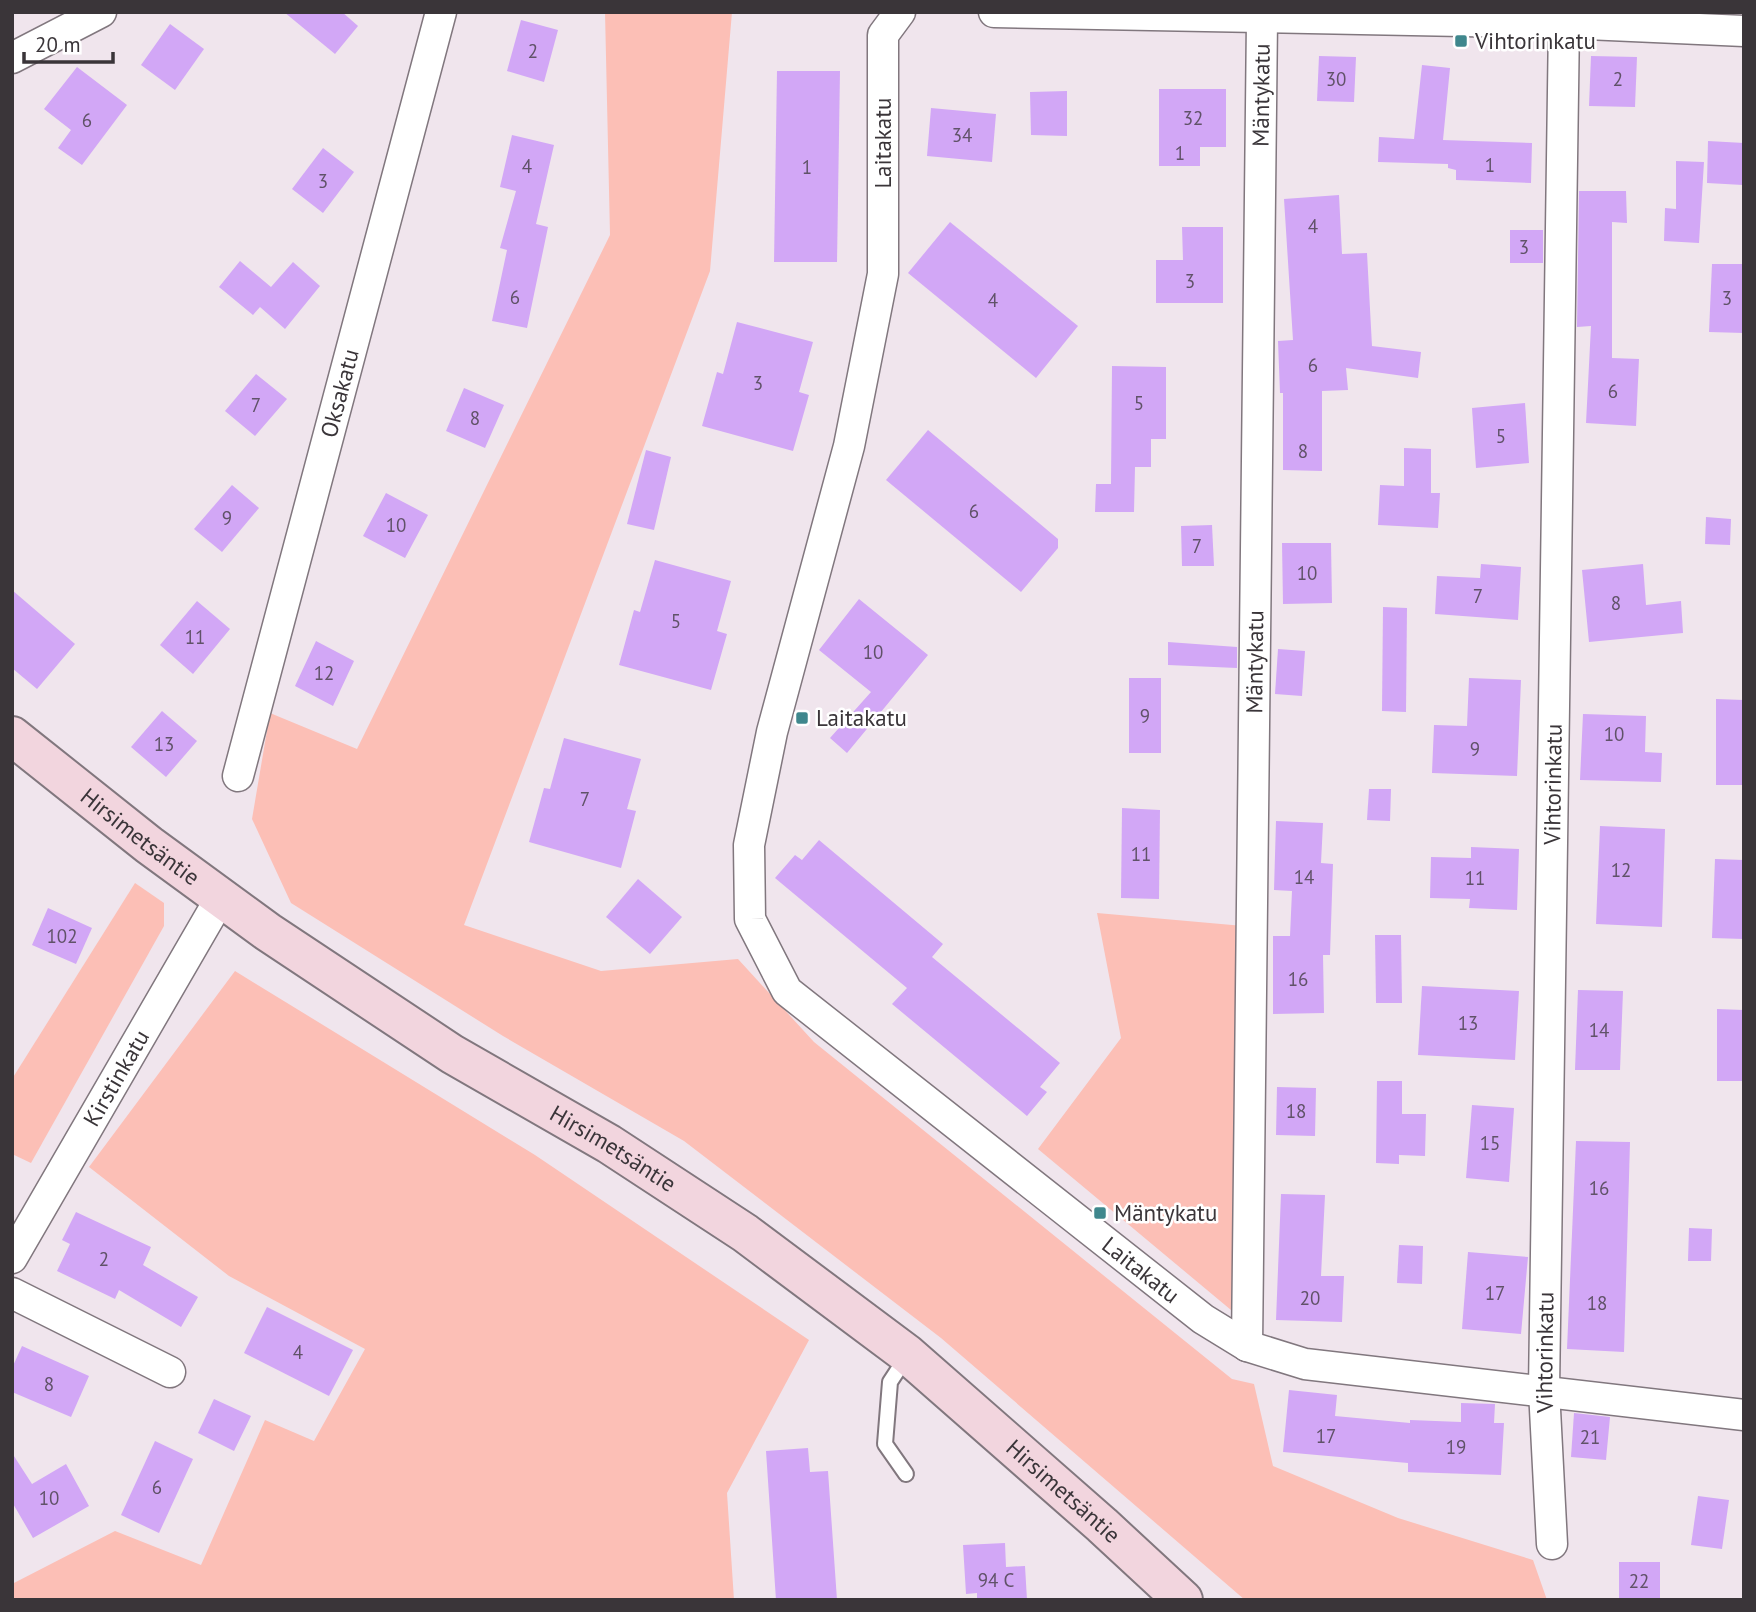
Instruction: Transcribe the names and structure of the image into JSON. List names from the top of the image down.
{
  "streets": {
    "street": [
      "Mäntykatu",
      "Laitakatu",
      "Oksakatu",
      "Vihtorinkatu",
      "Hirsimetsäntie",
      "Kirstinkatu"
    ]
  },
  "crossings": [
    ["Mäntykatu", "Laitakatu"],
    ["Laitakatu", "Vihtorinkatu"],
    ["Hirsimetsäntie", "Kirstinkatu"]
  ],
  "places": {
    "transit": ["Vihtorinkatu", "Laitakatu", "Mäntykatu"]
  },
  "house_numbers": [
    "2",
    "30",
    "2",
    "32",
    "6",
    "34",
    "1",
    "1",
    "4",
    "1",
    "3",
    "4",
    "3",
    "3",
    "6",
    "3",
    "4",
    "6",
    "3",
    "6",
    "5",
    "7",
    "8",
    "5",
    "8",
    "6",
    "9",
    "10",
    "7",
    "10",
    "7",
    "8",
    "5",
    "11",
    "10",
    "12",
    "9",
    "10",
    "13",
    "9",
    "7",
    "11",
    "12",
    "14",
    "11",
    "102",
    "16",
    "13",
    "14",
    "18",
    "15",
    "16",
    "2",
    "17",
    "20",
    "18",
    "4",
    "8",
    "17",
    "21",
    "19",
    "6",
    "10",
    "94 C",
    "22"
  ],
  "scale_bar": "20 m"
}
